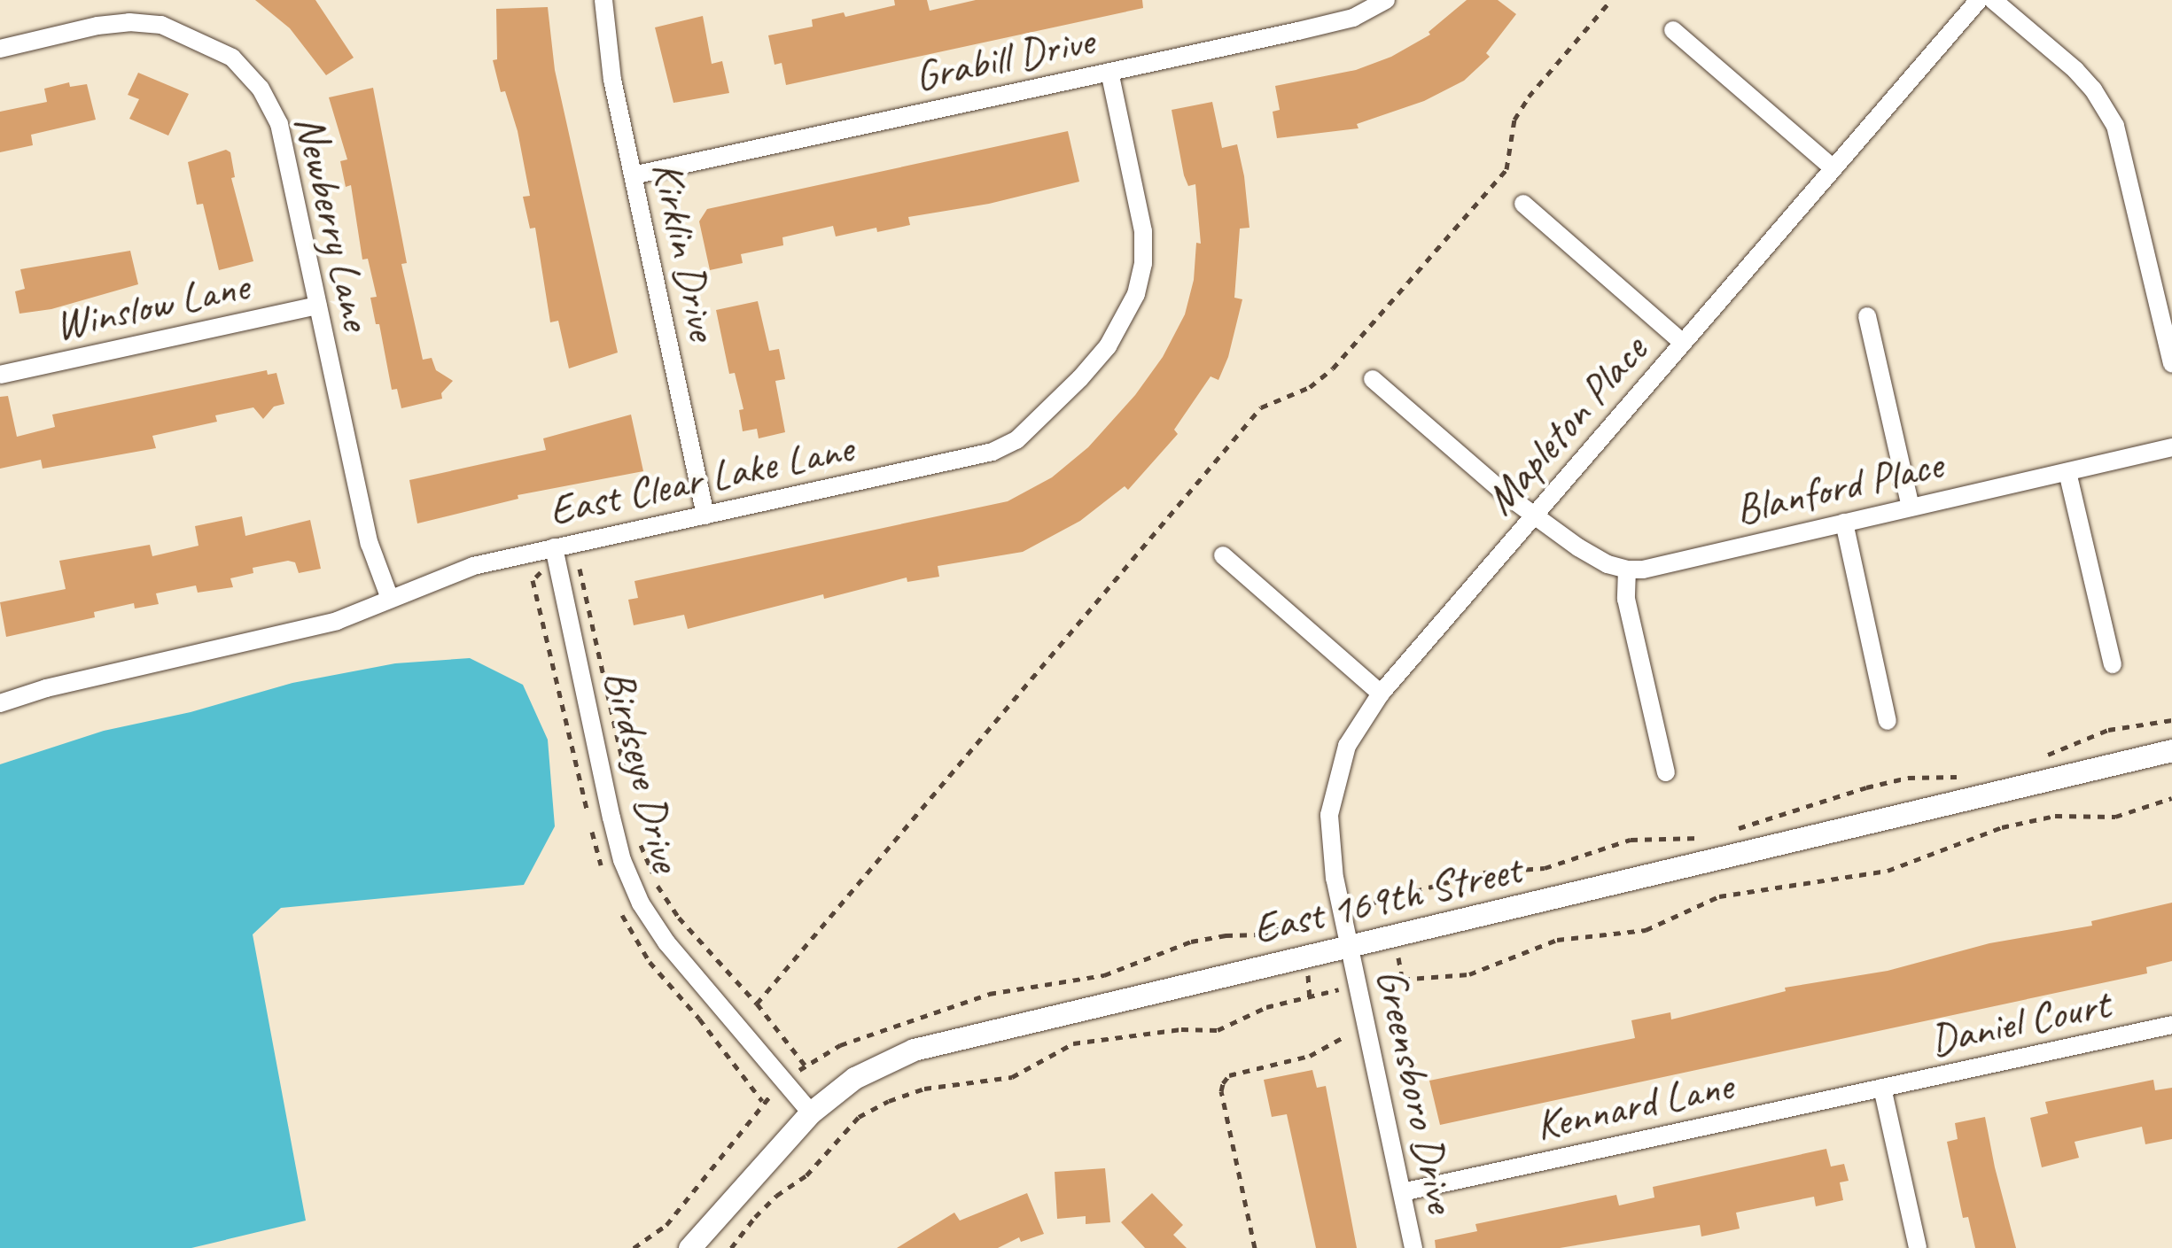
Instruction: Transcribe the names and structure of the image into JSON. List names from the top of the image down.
{
  "streets": {
    "street": [
      "Grabill Drive",
      "Newberry Lane",
      "Kirklin Drive",
      "Winslow Lane",
      "Mapleton Place",
      "East Clear Lake Lane",
      "Blanford Place",
      "Birdseye Drive",
      "East 169th Street",
      "Daniel Court",
      "Greensboro Drive",
      "Kennard Lane"
    ]
  },
  "crossings": [
    ["Grabill Drive", "Kirklin Drive"],
    ["Grabill Drive", "East Clear Lake Lane"],
    ["Newberry Lane", "Winslow Lane"],
    ["Newberry Lane", "East Clear Lake Lane"],
    ["Kirklin Drive", "East Clear Lake Lane"],
    ["Mapleton Place", "East 169th Street"],
    ["Mapleton Place", "Greensboro Drive"],
    ["East Clear Lake Lane", "Birdseye Drive"],
    ["Birdseye Drive", "East 169th Street"],
    ["East 169th Street", "Greensboro Drive"],
    ["Daniel Court", "Kennard Lane"],
    ["Greensboro Drive", "Kennard Lane"]
  ]
}
